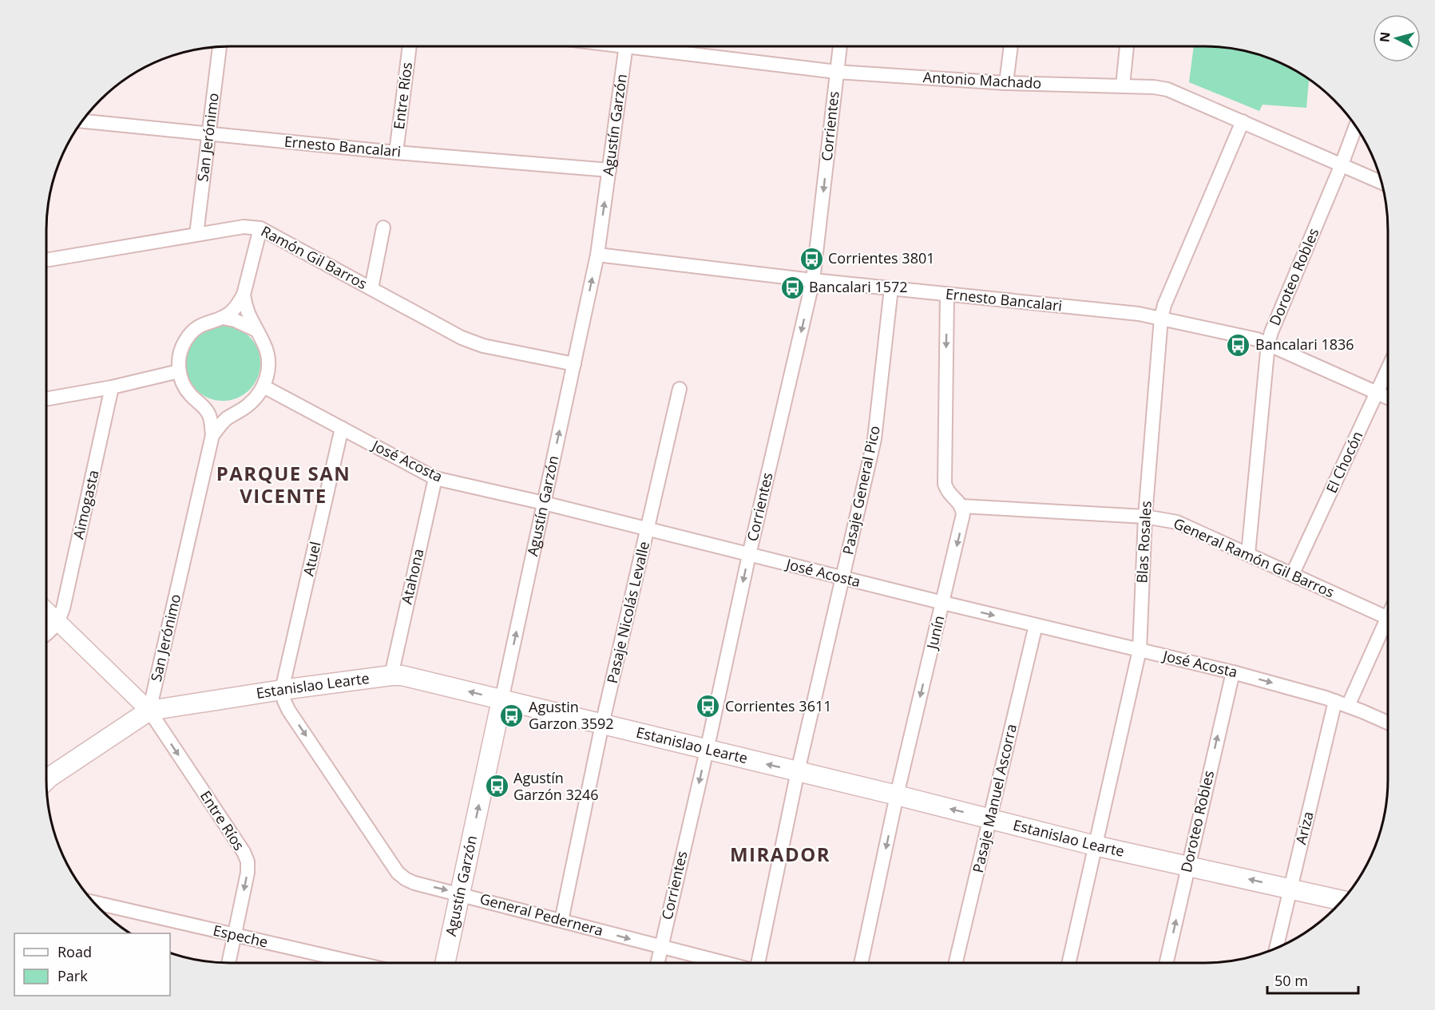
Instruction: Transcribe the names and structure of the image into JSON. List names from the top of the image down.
{
  "streets": {
    "main road": ["Agustín Garzón", "Estanislao Learte"],
    "street": [
      "Antonio Machado",
      "Entre Ríos",
      "Corrientes",
      "San Jerónimo",
      "Ernesto Bancalari",
      "Ramón Gil Barros",
      "Doroteo Robles",
      "José Acosta",
      "El Chocón",
      "Pasaje General Pico",
      "Aimogasta",
      "Blas Rosales",
      "General Ramón Gil Barros",
      "Atuel",
      "Atahona",
      "Pasaje Nicolás Levalle",
      "Junín",
      "Pasaje Manuel Ascorra",
      "Ariza",
      "General Pedernera",
      "Espeche"
    ]
  },
  "crossings": [
    ["Antonio Machado", "Corrientes"],
    ["Antonio Machado", "Doroteo Robles"],
    ["Antonio Machado", "Blas Rosales"],
    ["Entre Ríos", "San Jerónimo"],
    ["Entre Ríos", "Ernesto Bancalari"],
    ["Entre Ríos", "Estanislao Learte"],
    ["Entre Ríos", "Espeche"],
    ["Agustín Garzón", "Ernesto Bancalari"],
    ["Agustín Garzón", "Ramón Gil Barros"],
    ["Agustín Garzón", "José Acosta"],
    ["Agustín Garzón", "Estanislao Learte"],
    ["Agustín Garzón", "General Pedernera"],
    ["Corrientes", "Ernesto Bancalari"],
    ["Corrientes", "José Acosta"],
    ["Corrientes", "Estanislao Learte"],
    ["Corrientes", "General Pedernera"],
    ["San Jerónimo", "Ernesto Bancalari"],
    ["San Jerónimo", "Ramón Gil Barros"],
    ["San Jerónimo", "Estanislao Learte"],
    ["Ernesto Bancalari", "Doroteo Robles"],
    ["Ernesto Bancalari", "El Chocón"],
    ["Ernesto Bancalari", "Pasaje General Pico"],
    ["Ernesto Bancalari", "Blas Rosales"],
    ["Doroteo Robles", "José Acosta"],
    ["Doroteo Robles", "General Ramón Gil Barros"],
    ["Doroteo Robles", "Estanislao Learte"],
    ["José Acosta", "Pasaje General Pico"],
    ["José Acosta", "Blas Rosales"],
    ["José Acosta", "Atuel"],
    ["José Acosta", "Atahona"],
    ["José Acosta", "Pasaje Nicolás Levalle"],
    ["José Acosta", "Junín"],
    ["José Acosta", "Pasaje Manuel Ascorra"],
    ["José Acosta", "Ariza"],
    ["El Chocón", "General Ramón Gil Barros"],
    ["Pasaje General Pico", "Estanislao Learte"],
    ["Blas Rosales", "General Ramón Gil Barros"],
    ["Blas Rosales", "Estanislao Learte"],
    ["General Ramón Gil Barros", "Junín"],
    ["Atuel", "Estanislao Learte"],
    ["Atuel", "General Pedernera"],
    ["Atahona", "Estanislao Learte"],
    ["Pasaje Nicolás Levalle", "Estanislao Learte"],
    ["Pasaje Nicolás Levalle", "General Pedernera"],
    ["Junín", "Estanislao Learte"],
    ["Estanislao Learte", "Pasaje Manuel Ascorra"],
    ["Estanislao Learte", "Ariza"],
    ["Estanislao Learte", "General Pedernera"]
  ],
  "one_way": [
    "Entre Ríos",
    "Agustín Garzón",
    "Corrientes",
    "Doroteo Robles",
    "Junín",
    "General Pedernera"
  ],
  "districts": ["PARQUE SAN VICENTE", "MIRADOR"],
  "places": {
    "bus stop": [
      "Corrientes 3801",
      "Bancalari 1572",
      "Bancalari 1836",
      "Corrientes 3611",
      "Agustin Garzon 3592",
      "Agustín Garzón 3246"
    ]
  },
  "legend": ["Road", "Park"],
  "scale_bar": "50 m",
  "north": "left"
}
